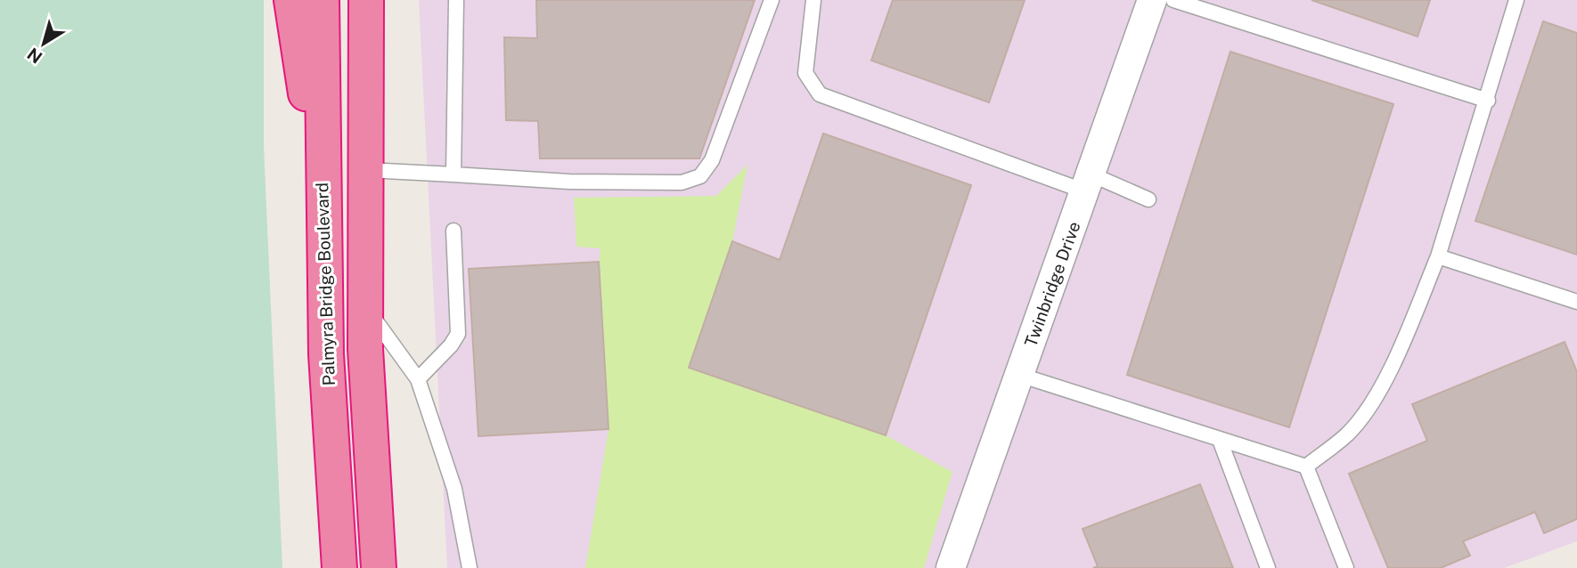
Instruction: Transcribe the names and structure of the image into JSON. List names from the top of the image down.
{
  "streets": {
    "highway": ["Palmyra Bridge Boulevard"],
    "street": ["Twinbridge Drive"]
  },
  "north": "bottom left"
}
